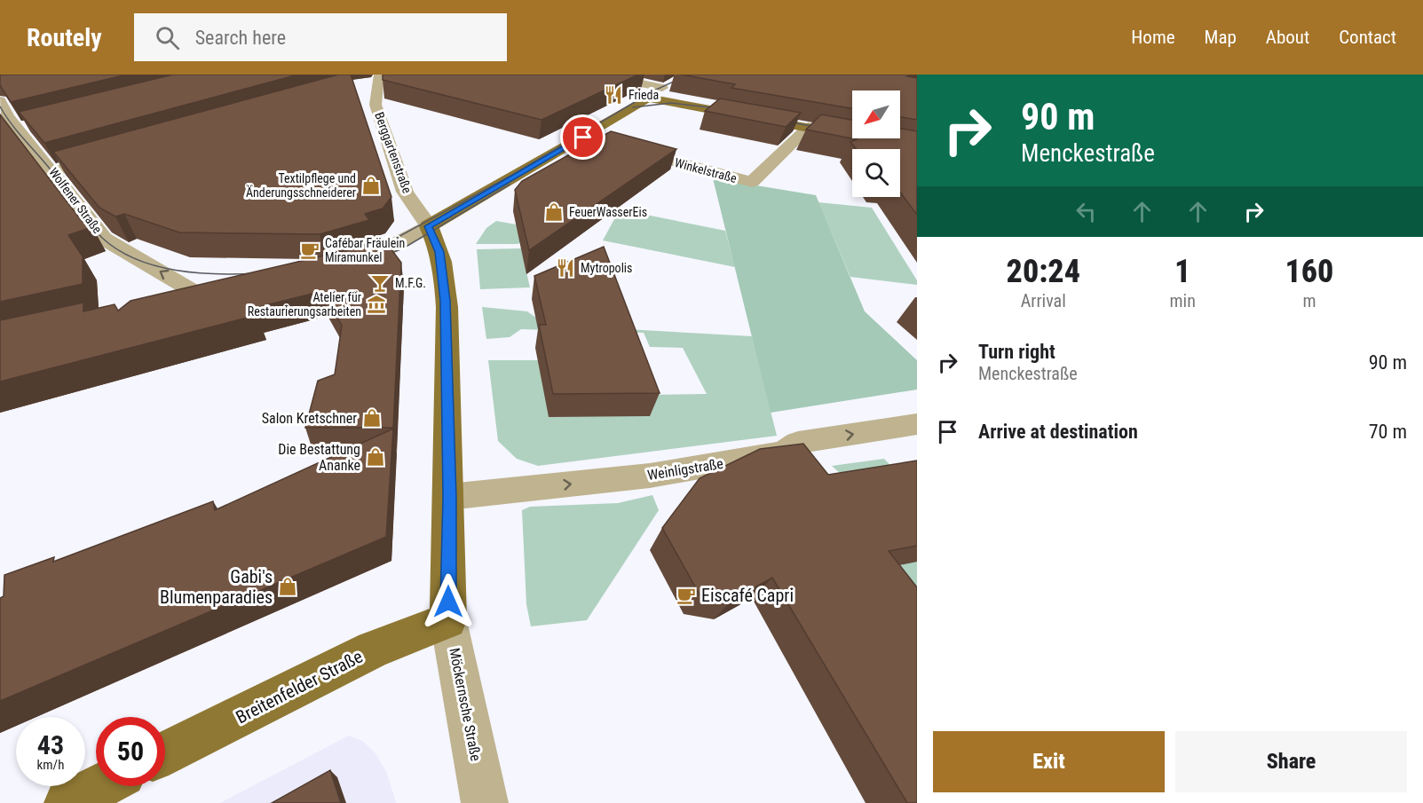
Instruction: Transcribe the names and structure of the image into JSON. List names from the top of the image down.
{
  "streets": {
    "main road": ["Breitenfelder Straße", "Möckernsche Straße"],
    "street": [
      "Berggartenstraße",
      "Winkelstraße",
      "Wolfener Straße",
      "Weinligstraße"
    ]
  },
  "crossings": [
    ["Berggartenstraße", "Möckernsche Straße"],
    ["Weinligstraße", "Möckernsche Straße"],
    ["Breitenfelder Straße", "Möckernsche Straße"]
  ],
  "one_way": ["Weinligstraße"],
  "places": {
    "restaurant": ["Frieda", "Mytropolis"],
    "shop": [
      "Textilpflege und Änderungsschneiderer",
      "FeuerWasserEis",
      "Salon Kretschner",
      "Die Bestattung Ananke",
      "Gabi's Blumenparadies"
    ],
    "cafe": ["Cafébar Fräulein Miramunkel", "Eiscafé Capri"],
    "bar": ["M.F.G."],
    "museum": ["Atelier für Restaurierungsarbeiten"]
  },
  "north": "bottom left",
  "page": {
    "header": "Routely",
    "search": "Search here",
    "nav": [
      "Home",
      "Map",
      "About",
      "Contact"
    ],
    "turn": ["90 m", "Menckestraße"],
    "eta": [
      "20:24",
      "Arrival",
      "1",
      "min",
      "160",
      "m"
    ],
    "list": [
      {
        "name": "Turn right",
        "note": "Menckestraße",
        "value": "90 m"
      },
      {
        "name": "Arrive at destination",
        "value": "70 m"
      }
    ],
    "speed": "43 km/h",
    "limit": "50",
    "buttons": ["Exit", "Share"]
  }
}
